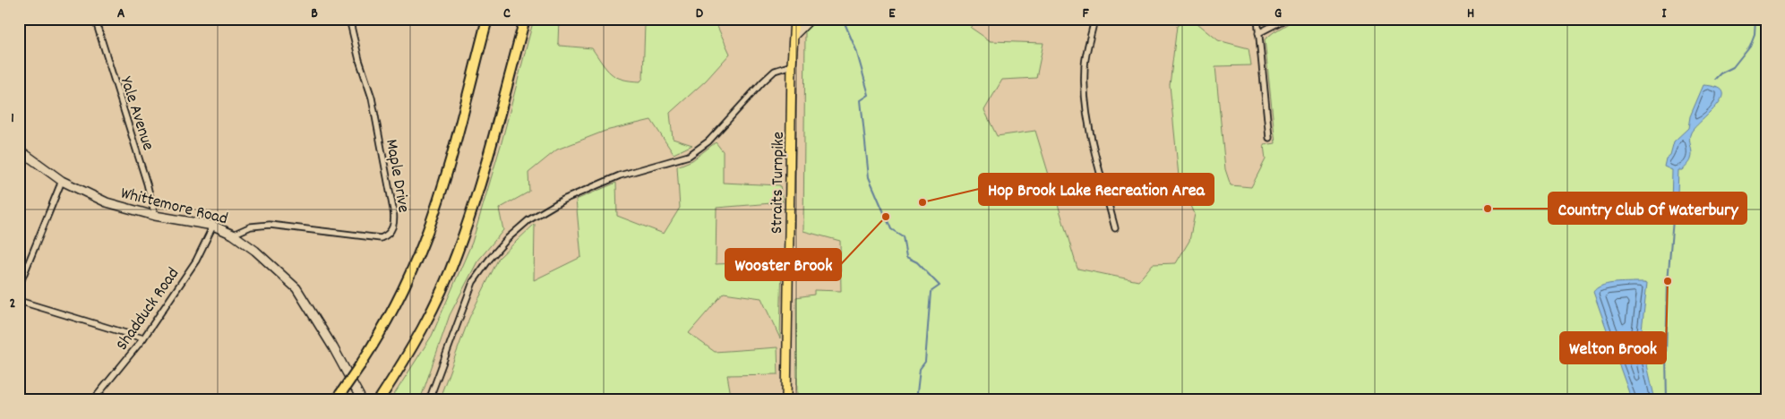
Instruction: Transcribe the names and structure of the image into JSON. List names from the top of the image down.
{
  "streets": {
    "main road": ["Straits Turnpike", "Whittemore Road"],
    "street": ["Yale Avenue", "Maple Drive", "Shadduck Road"]
  },
  "crossings": [
    ["Yale Avenue", "Whittemore Road"],
    ["Maple Drive", "Whittemore Road"],
    ["Whittemore Road", "Shadduck Road"]
  ],
  "places": [
    "Hop Brook Lake Recreation Area",
    "Country Club Of Waterbury",
    "Wooster Brook",
    "Welton Brook"
  ],
  "grid": {
    "columns": [
      "A",
      "B",
      "C",
      "D",
      "E",
      "F",
      "G",
      "H",
      "I"
    ],
    "rows": ["1", "2"]
  }
}
